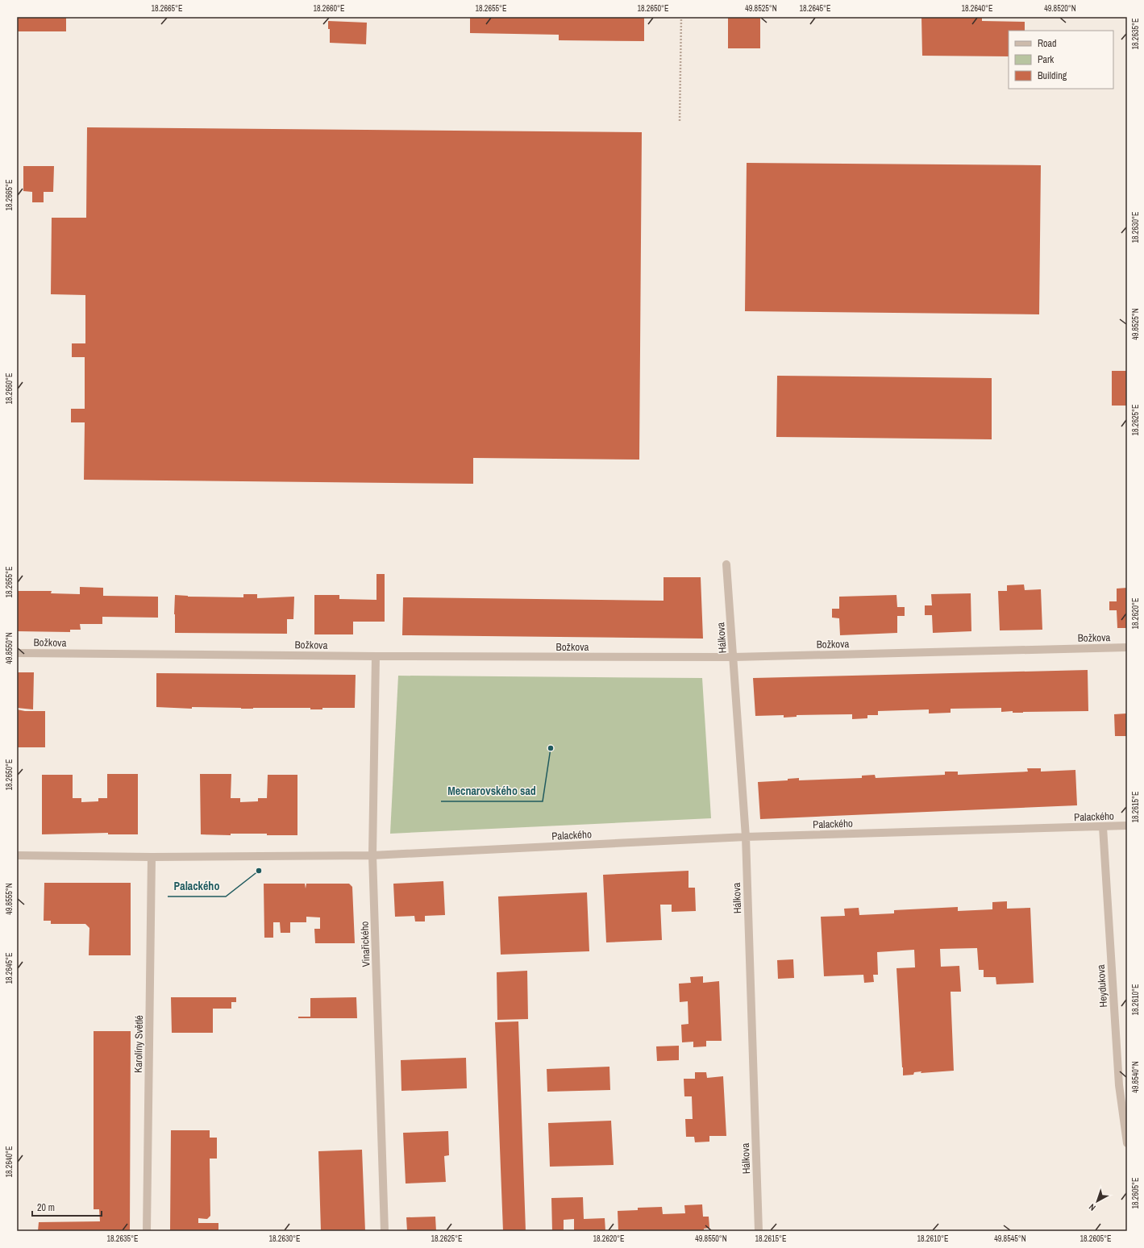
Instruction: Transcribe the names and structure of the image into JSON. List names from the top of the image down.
{
  "streets": {
    "street": [
      "Hálkova",
      "Božkova",
      "Palackého",
      "Vinařického",
      "Heydukova",
      "Karolíny Světlé"
    ]
  },
  "crossings": [
    ["Hálkova", "Božkova"],
    ["Hálkova", "Palackého"],
    ["Božkova", "Vinařického"],
    ["Palackého", "Vinařického"],
    ["Palackého", "Heydukova"],
    ["Palackého", "Karolíny Světlé"]
  ],
  "places": ["Mecnarovského sad", "Palackého"],
  "legend": ["Road", "Park", "Building"],
  "scale_bar": "20 m",
  "north": "bottom left",
  "coordinates": [
    "18.2665°E",
    "18.2660°E",
    "18.2655°E",
    "18.2650°E",
    "49.8525°N",
    "18.2645°E",
    "18.2640°E",
    "49.8520°N",
    "18.2635°E",
    "18.2630°E",
    "18.2625°E",
    "18.2620°E",
    "49.8550°N",
    "18.2615°E",
    "49.8555°N",
    "18.2610°E",
    "49.8540°N",
    "18.2605°E",
    "49.8545°N"
  ]
}
